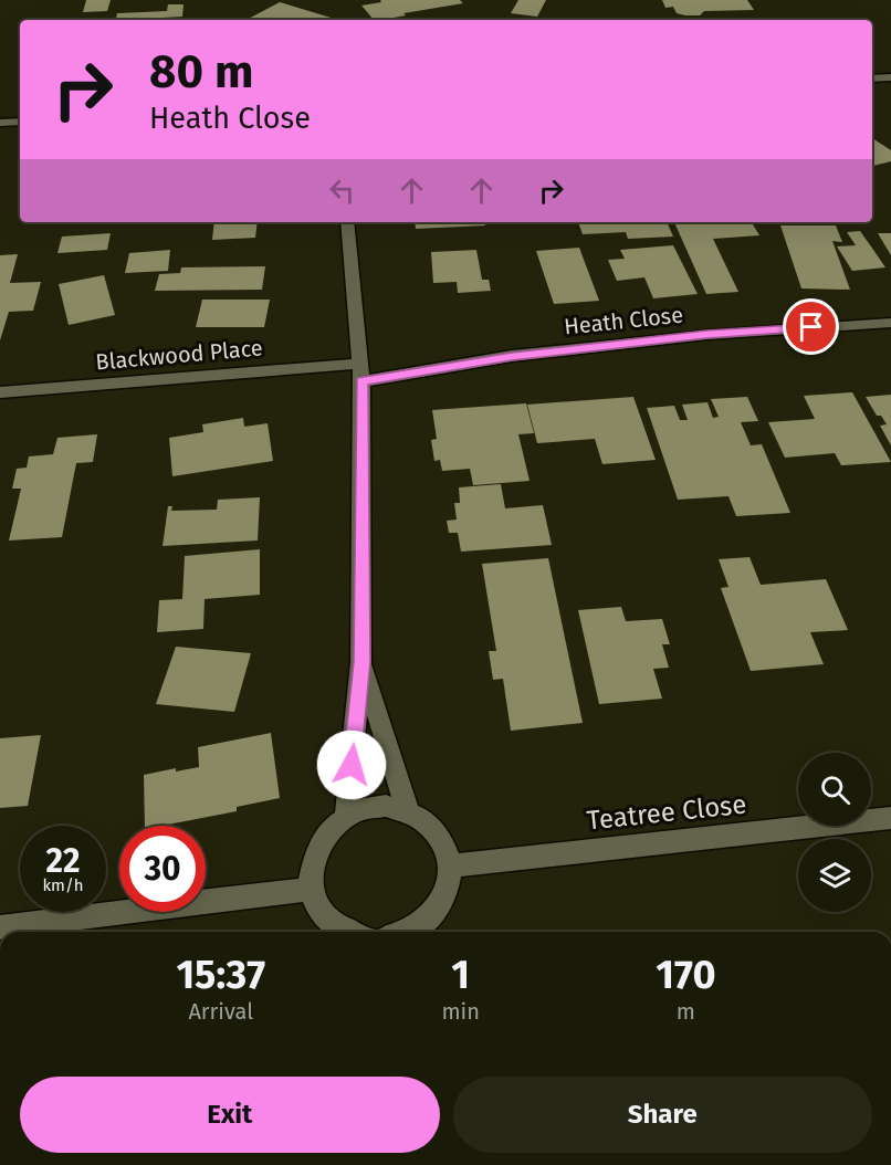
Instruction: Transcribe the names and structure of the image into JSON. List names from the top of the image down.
{
  "streets": {
    "street": ["Heath Close", "Blackwood Place", "Teatree Close"]
  },
  "crossings": [
    ["Heath Close", "Blackwood Place"]
  ],
  "page": {
    "turn": ["80 m", "Heath Close"],
    "speed": "22 km/h",
    "limit": "30",
    "eta": [
      "15:37",
      "Arrival",
      "1",
      "min",
      "170",
      "m"
    ],
    "buttons": ["Exit", "Share"]
  }
}
